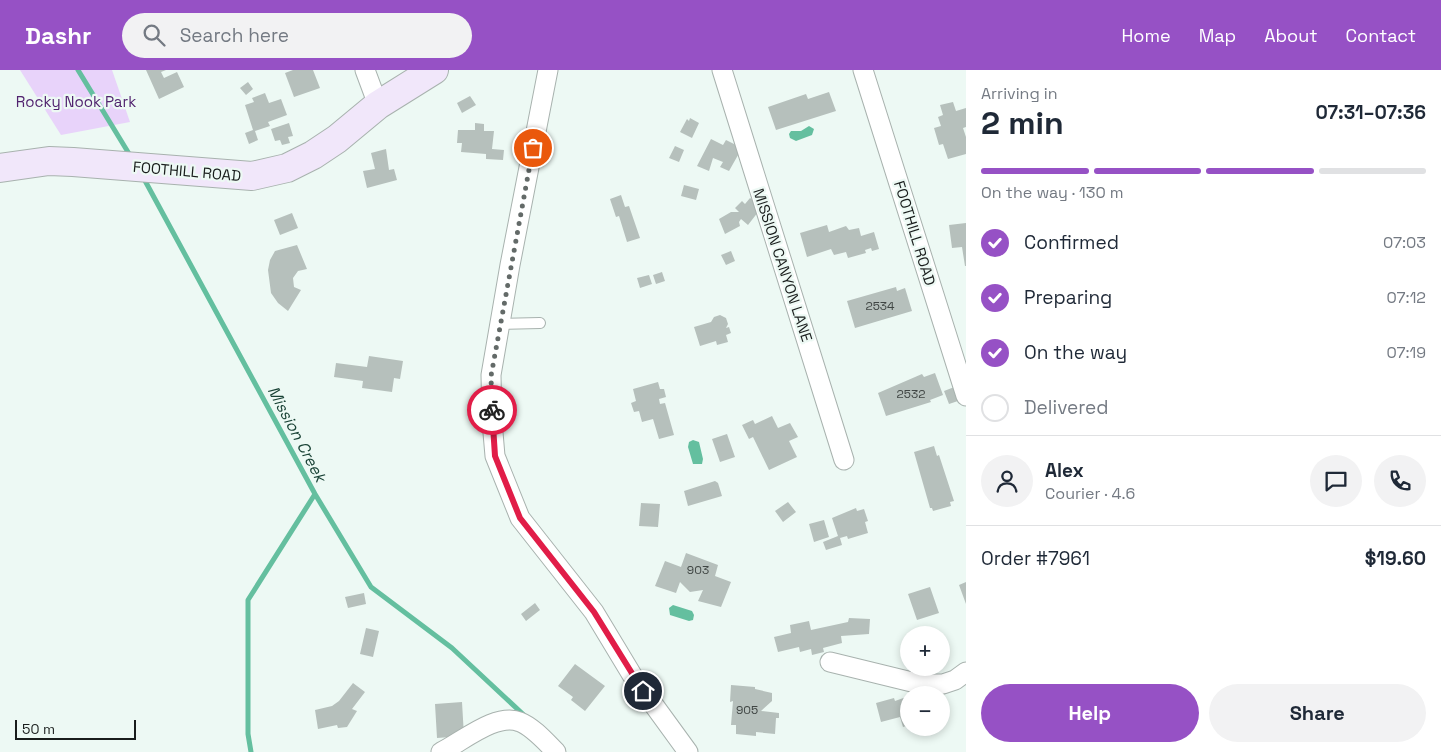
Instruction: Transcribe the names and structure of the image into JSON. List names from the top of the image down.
{
  "streets": {
    "main road": ["FOOTHILL ROAD"],
    "street": ["MISSION CANYON LANE"]
  },
  "water": ["Mission Creek"],
  "parks": ["Rocky Nook Park"],
  "house_numbers": [
    "2534",
    "2532",
    "903",
    "905"
  ],
  "scale_bar": "50 m",
  "page": {
    "header": "Dashr",
    "search": "Search here",
    "nav": [
      "Home",
      "Map",
      "About",
      "Contact"
    ],
    "heading": ["2 min", "Arriving in", "07:31–07:36"],
    "panel": [
      "Alex",
      "Courier · 4.6",
      "Order #7961",
      "$19.60"
    ],
    "bar": "On the way · 130 m",
    "list": [
      ["Confirmed", "07:03"],
      ["Preparing", "07:12"],
      ["On the way", "07:19"],
      "Delivered"
    ],
    "map_buttons": ["+", "−"],
    "buttons": ["Help", "Share"],
    "scale": "50 m"
  }
}
